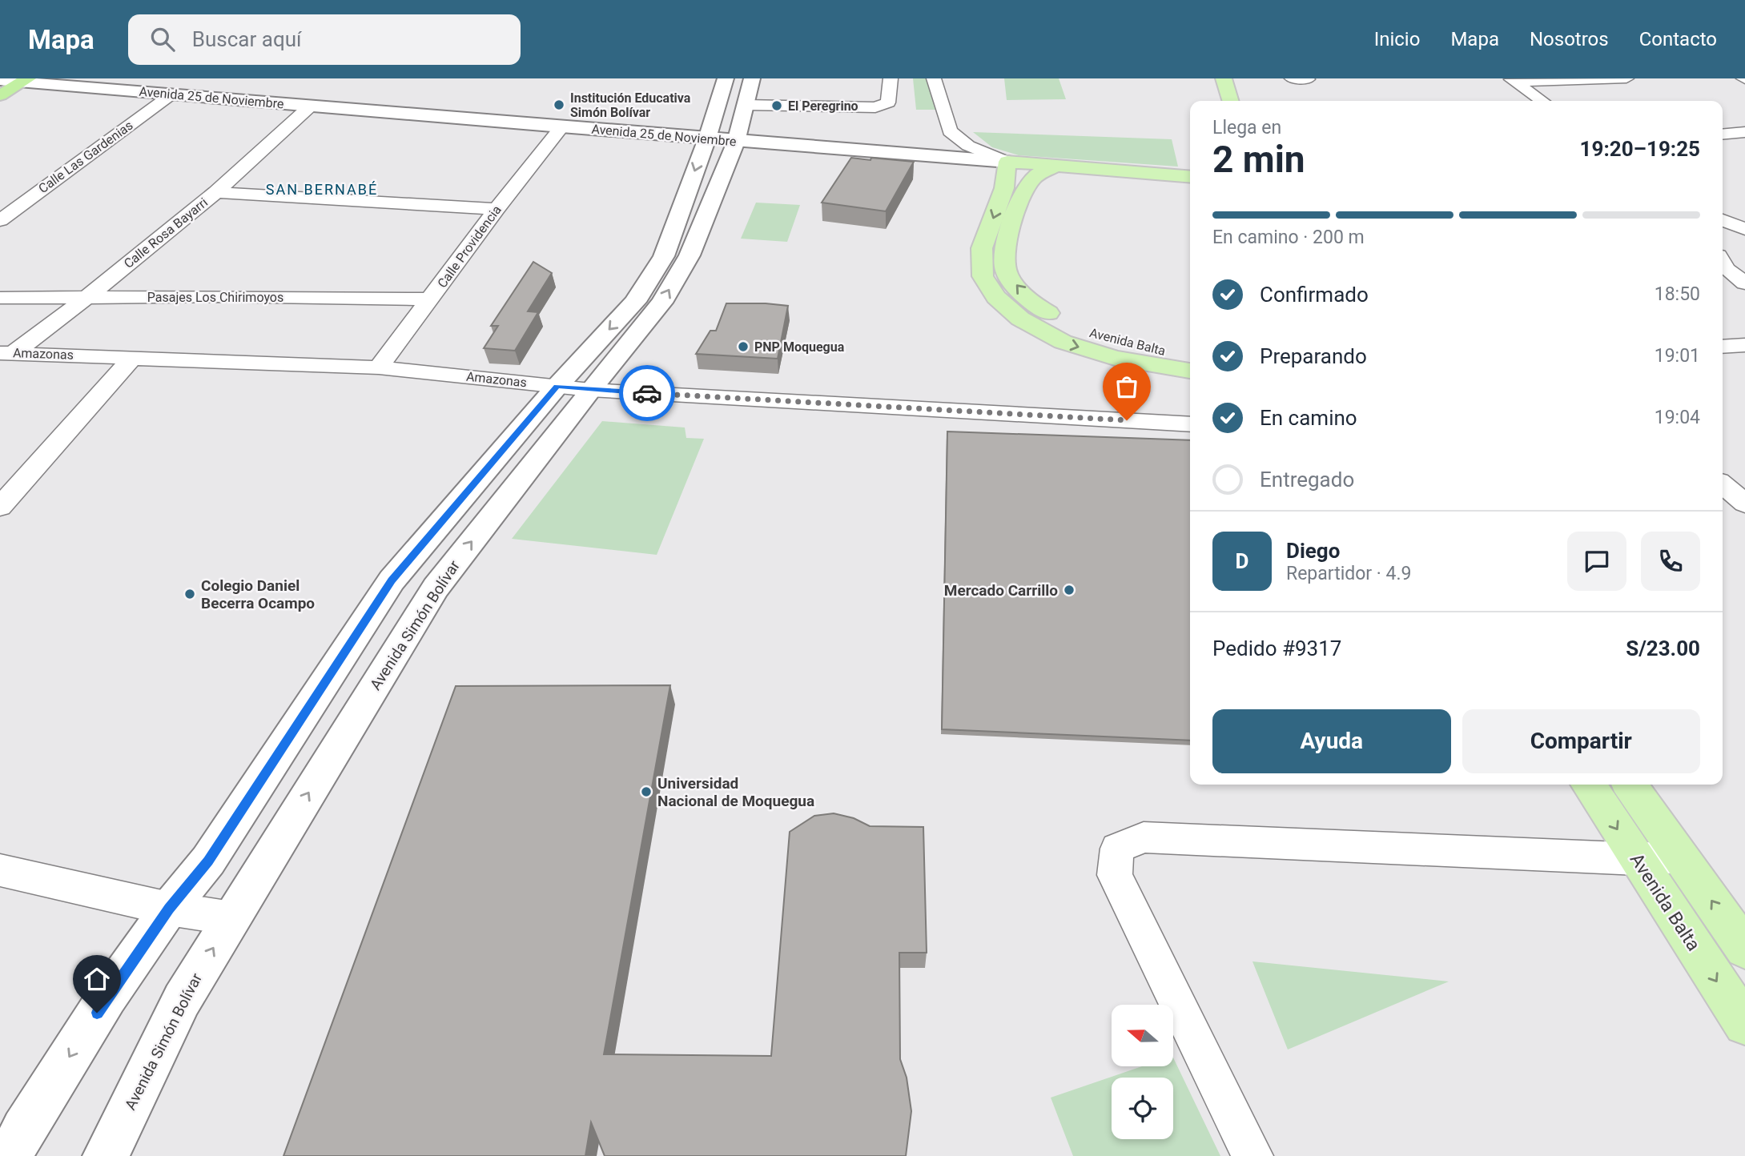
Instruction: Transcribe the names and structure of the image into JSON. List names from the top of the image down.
{
  "streets": {
    "main road": ["Avenida 25 de Noviembre", "Avenida Balta", "Avenida Simón Bolívar"],
    "street": [
      "Calle Las Gardenias",
      "Calle Rosa Bayarri",
      "Calle Providencia",
      "Pasajes Los Chirimoyos",
      "Amazonas"
    ]
  },
  "crossings": [
    ["Avenida 25 de Noviembre", "Calle Las Gardenias"],
    ["Avenida 25 de Noviembre", "Calle Rosa Bayarri"],
    ["Avenida 25 de Noviembre", "Calle Providencia"],
    ["Avenida 25 de Noviembre", "Avenida Balta"],
    ["Avenida 25 de Noviembre", "Avenida Simón Bolívar"],
    ["Calle Rosa Bayarri", "Pasajes Los Chirimoyos"],
    ["Calle Rosa Bayarri", "Amazonas"],
    ["Calle Providencia", "Pasajes Los Chirimoyos"],
    ["Calle Providencia", "Amazonas"],
    ["Amazonas", "Avenida Simón Bolívar"]
  ],
  "districts": ["SAN BERNABÉ"],
  "places": [
    "Institución Educativa Simón Bolívar",
    "El Peregrino",
    "PNP Moquegua",
    "Mercado Carrillo",
    "Colegio Daniel Becerra Ocampo",
    "Universidad Nacional de Moquegua"
  ],
  "north": "left",
  "page": {
    "header": "Mapa",
    "search": "Buscar aquí",
    "nav": [
      "Inicio",
      "Mapa",
      "Nosotros",
      "Contacto"
    ],
    "heading": ["2 min", "Llega en", "19:20–19:25"],
    "panel": [
      "Diego",
      "Repartidor · 4.9",
      "Pedido #9317",
      "S/23.00"
    ],
    "bar": "En camino · 200 m",
    "list": [
      ["Confirmado", "18:50"],
      ["Preparando", "19:01"],
      ["En camino", "19:04"],
      "Entregado"
    ],
    "round": "D",
    "buttons": ["Ayuda", "Compartir"]
  }
}
